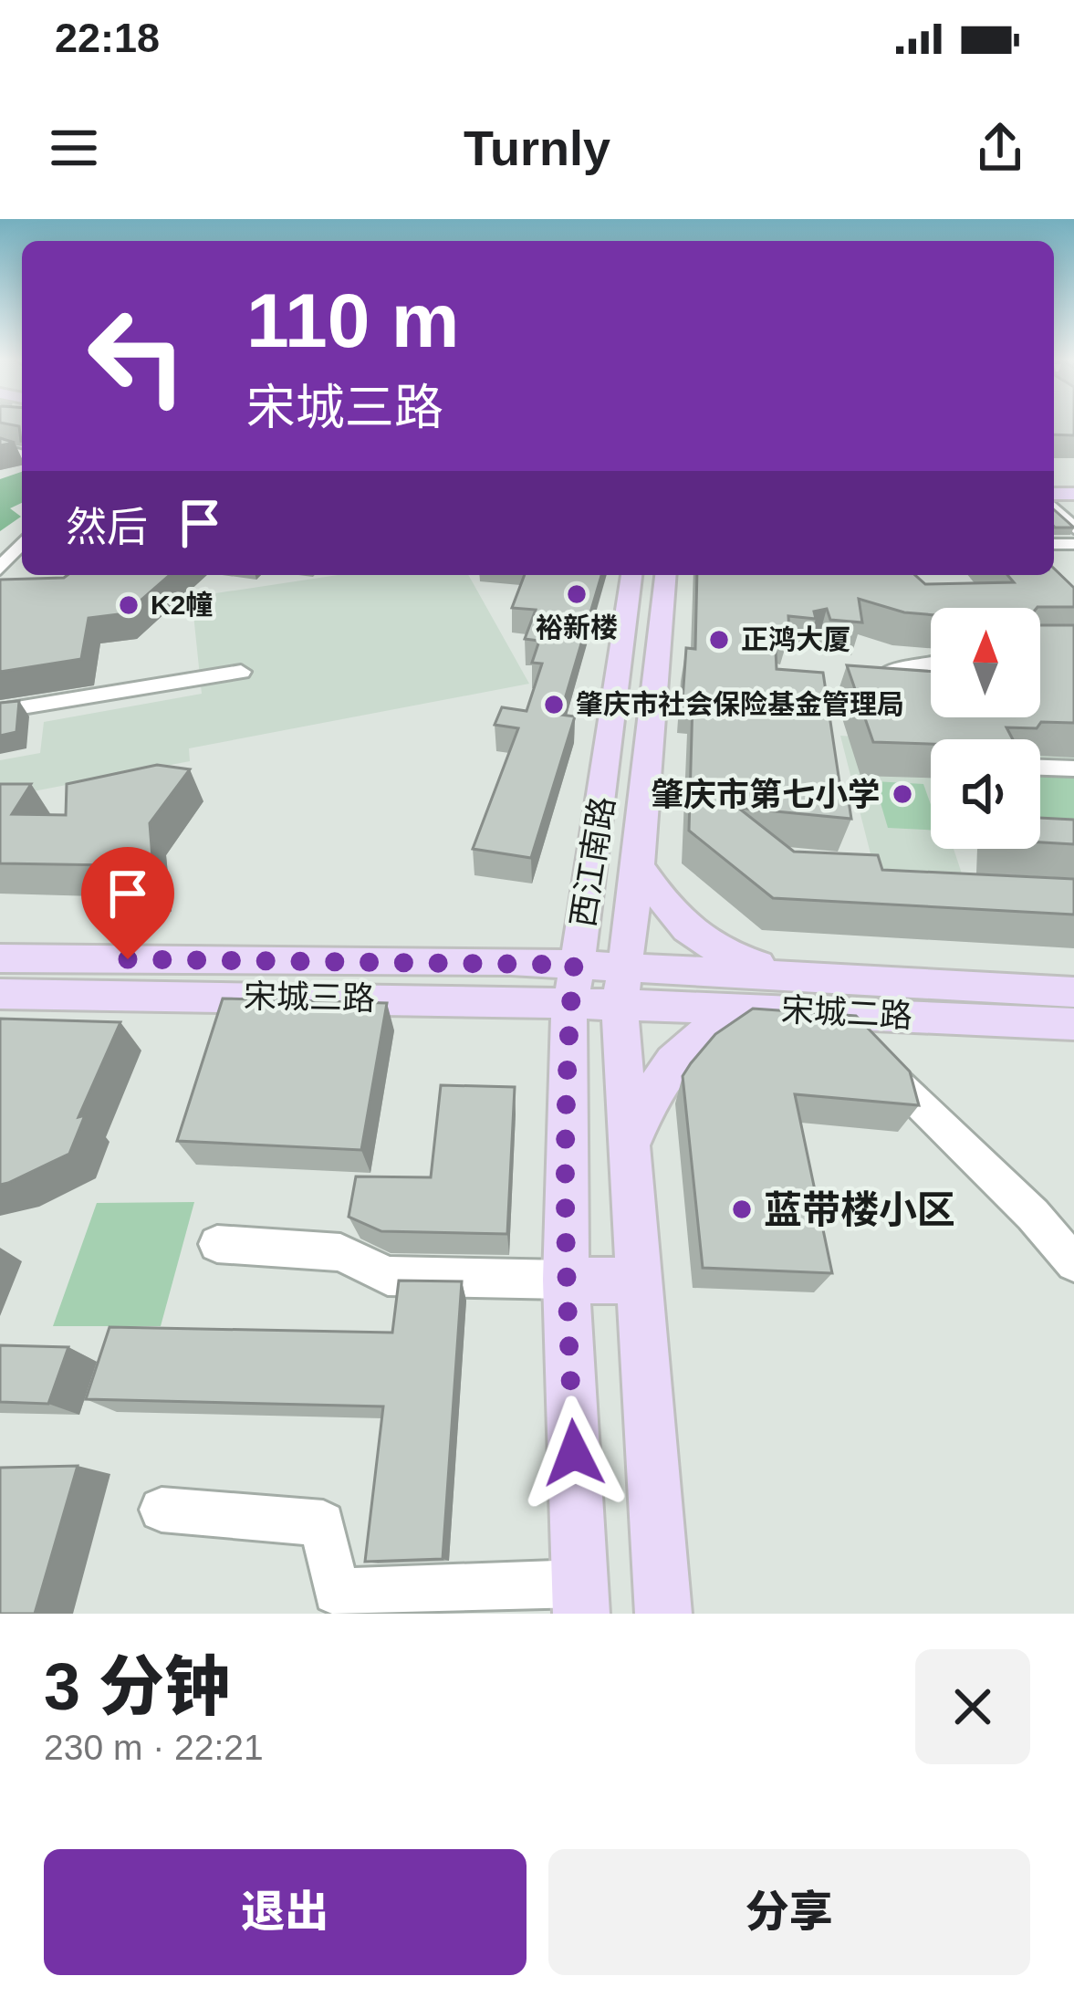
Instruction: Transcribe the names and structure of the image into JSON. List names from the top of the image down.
{
  "streets": {
    "main road": ["西江南路", "宋城三路", "宋城二路"]
  },
  "crossings": [
    ["西江南路", "宋城三路"],
    ["西江南路", "宋城二路"],
    ["宋城三路", "宋城二路"]
  ],
  "places": [
    "裕新楼",
    "K2幢",
    "正鸿大厦",
    "肇庆市社会保险基金管理局",
    "肇庆市第七小学",
    "蓝带楼小区"
  ],
  "north": "top",
  "page": {
    "status": "22:18",
    "header": "Turnly",
    "turn": ["110 m", "宋城三路"],
    "then": "然后",
    "heading": ["3 分钟", "230 m · 22:21"],
    "buttons": ["退出", "分享"]
  }
}
